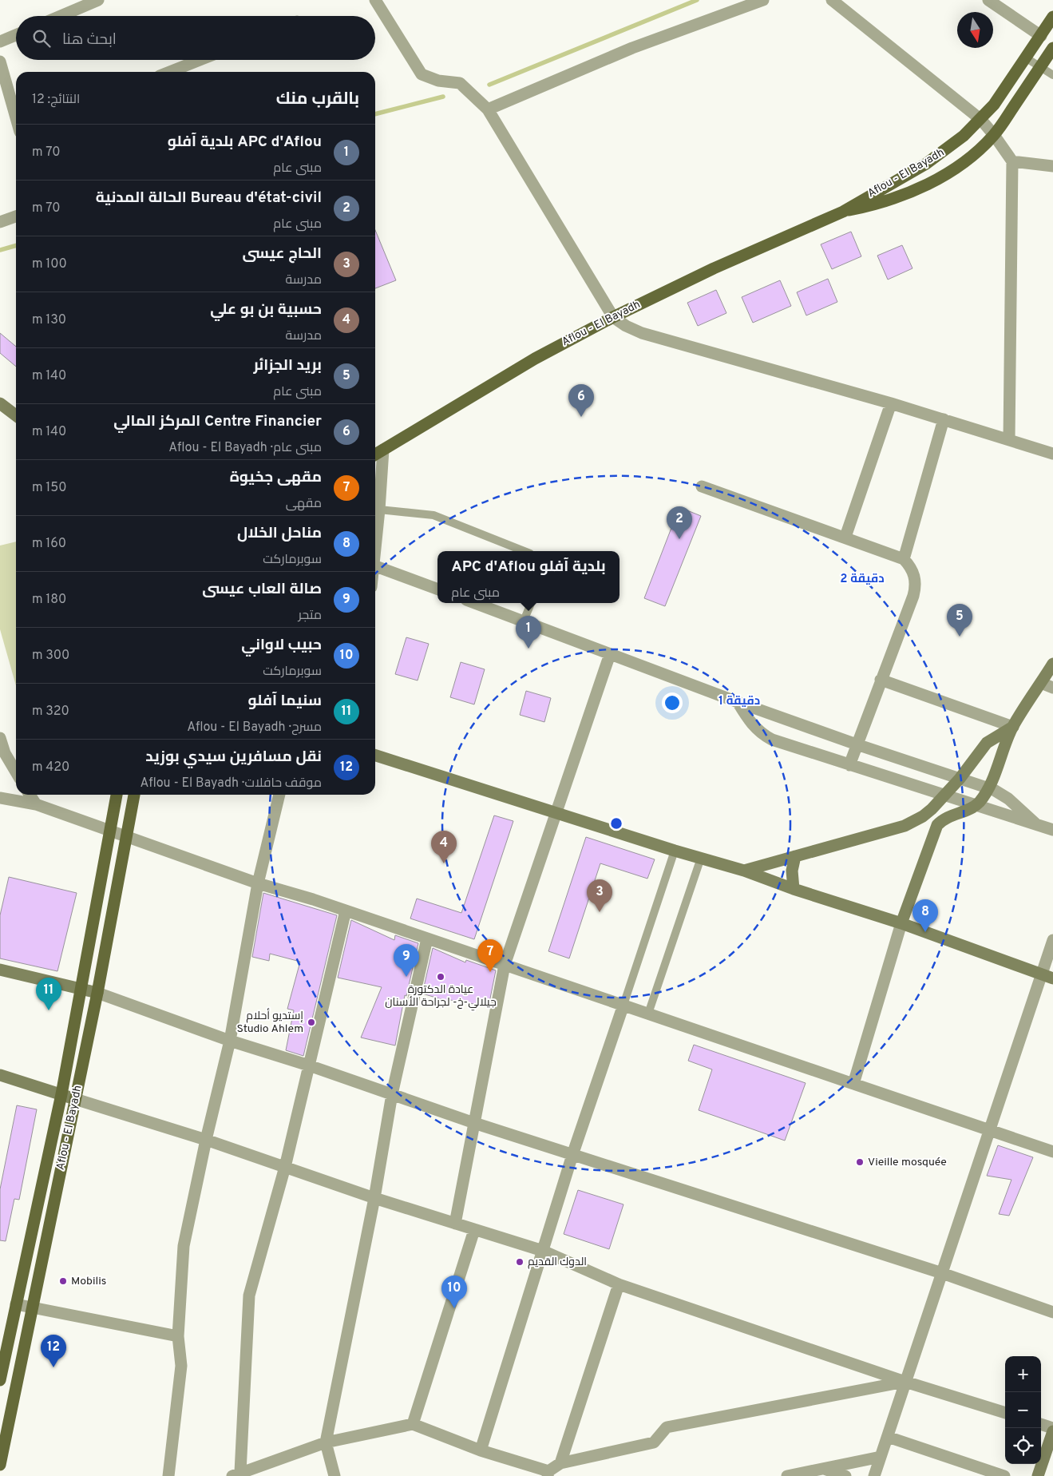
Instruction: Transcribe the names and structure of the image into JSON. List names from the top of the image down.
{
  "streets": {
    "main road": ["Aflou - El Bayadh"]
  },
  "places": [
    "عيادة الدكتورة جيلالي-خ- لجراحة الأسنان",
    "إستديو أحلام Studio Ahlem",
    "Vieille mosquée",
    "الدوك القديم",
    "Mobilis"
  ],
  "north": "bottom",
  "page": {
    "search": "ابحث هنا",
    "heading": ["بالقرب منك", "النتائج: 12"],
    "list": [
      {
        "mark": "1",
        "name": "APC d'Aflou بلدية آفلو",
        "note": "مبنى عام",
        "value": "70 m"
      },
      {
        "mark": "2",
        "name": "Bureau d'état-civil الحالة المدنية",
        "note": "مبنى عام",
        "value": "70 m"
      },
      {
        "mark": "3",
        "name": "الحاج عيسى",
        "note": "مدرسة",
        "value": "100 m"
      },
      {
        "mark": "4",
        "name": "حسبية بن بو علي",
        "note": "مدرسة",
        "value": "130 m"
      },
      {
        "mark": "5",
        "name": "بريد الجزائر",
        "note": "مبنى عام",
        "value": "140 m"
      },
      {
        "mark": "6",
        "name": "Centre Financier المركز المالي",
        "note": "مبنى عام · Aflou - El Bayadh",
        "value": "140 m"
      },
      {
        "mark": "7",
        "name": "مقهى جخيوة",
        "note": "مقهى",
        "value": "150 m"
      },
      {
        "mark": "8",
        "name": "مناحل الخلال",
        "note": "سوبرماركت",
        "value": "160 m"
      },
      {
        "mark": "9",
        "name": "صالة العاب عيسى",
        "note": "متجر",
        "value": "180 m"
      },
      {
        "mark": "10",
        "name": "حبيب لاواني",
        "note": "سوبرماركت",
        "value": "300 m"
      },
      {
        "mark": "11",
        "name": "سنيما آفلو",
        "note": "مسرح · Aflou - El Bayadh",
        "value": "320 m"
      },
      {
        "mark": "12",
        "name": "نقل مسافرين سيدي بوزيد",
        "note": "موقف حافلات · Aflou - El Bayadh",
        "value": "420 m"
      }
    ],
    "pins": [
      "6",
      "2",
      "5",
      "1",
      "4",
      "3",
      "8",
      "7",
      "9",
      "11",
      "10",
      "12"
    ],
    "popup": ["APC d'Aflou بلدية آفلو", "مبنى عام"],
    "map_buttons": ["+", "−"]
  },
  "rings": ["2 دقيقة", "1 دقيقة"]
}
